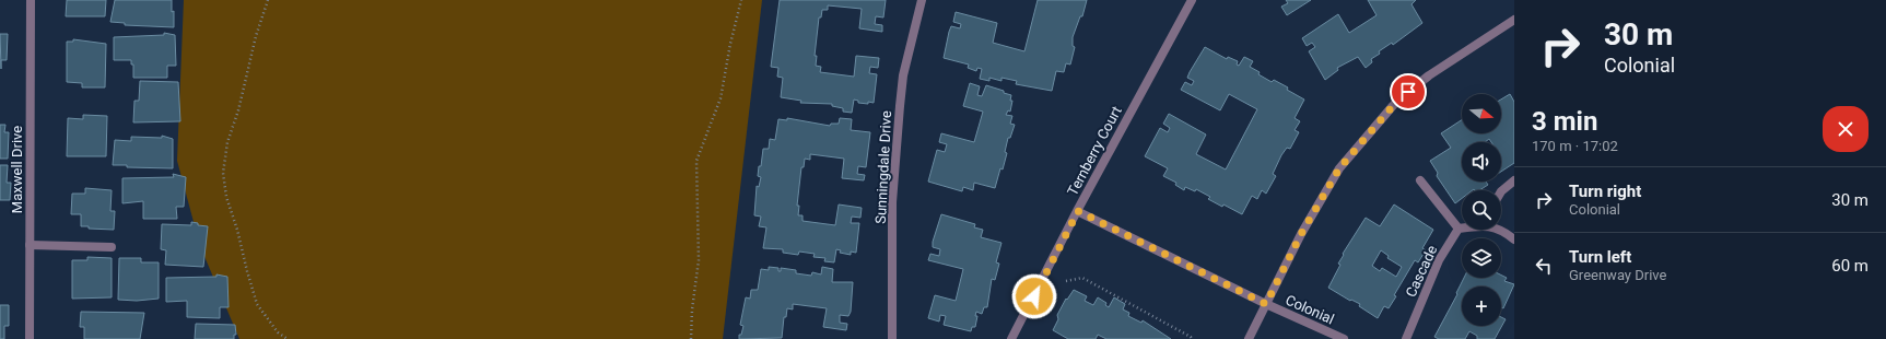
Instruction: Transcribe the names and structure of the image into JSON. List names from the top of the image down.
{
  "streets": {
    "street": [
      "Ternberry Court",
      "Sunningdale Drive",
      "Maxwell Drive",
      "Cascade",
      "Colonial"
    ]
  },
  "crossings": [
    ["Ternberry Court", "Colonial"]
  ],
  "north": "right",
  "page": {
    "turn": ["30 m", "Colonial"],
    "heading": ["3 min", "170 m · 17:02"],
    "map_buttons": "+",
    "list": [
      {
        "name": "Turn right",
        "note": "Colonial",
        "value": "30 m"
      },
      {
        "name": "Turn left",
        "note": "Greenway Drive",
        "value": "60 m"
      }
    ]
  }
}
